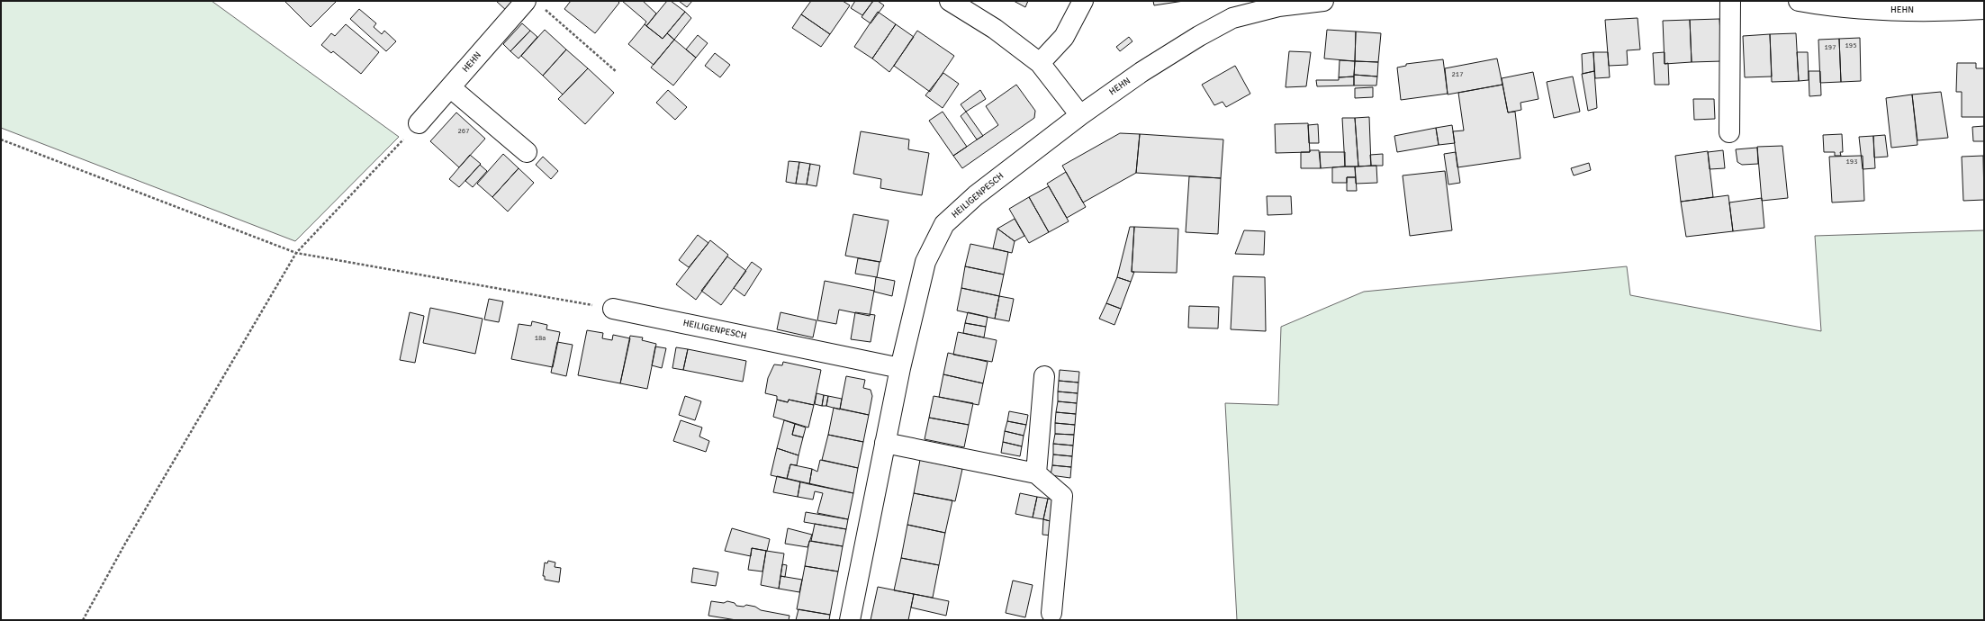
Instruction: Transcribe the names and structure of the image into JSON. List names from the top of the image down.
{
  "streets": {
    "street": ["HEHN", "HEILIGENPESCH"]
  },
  "crossings": [
    ["HEHN", "HEILIGENPESCH"]
  ],
  "house_numbers": [
    "195",
    "197",
    "217",
    "267",
    "193",
    "18a"
  ]
}
